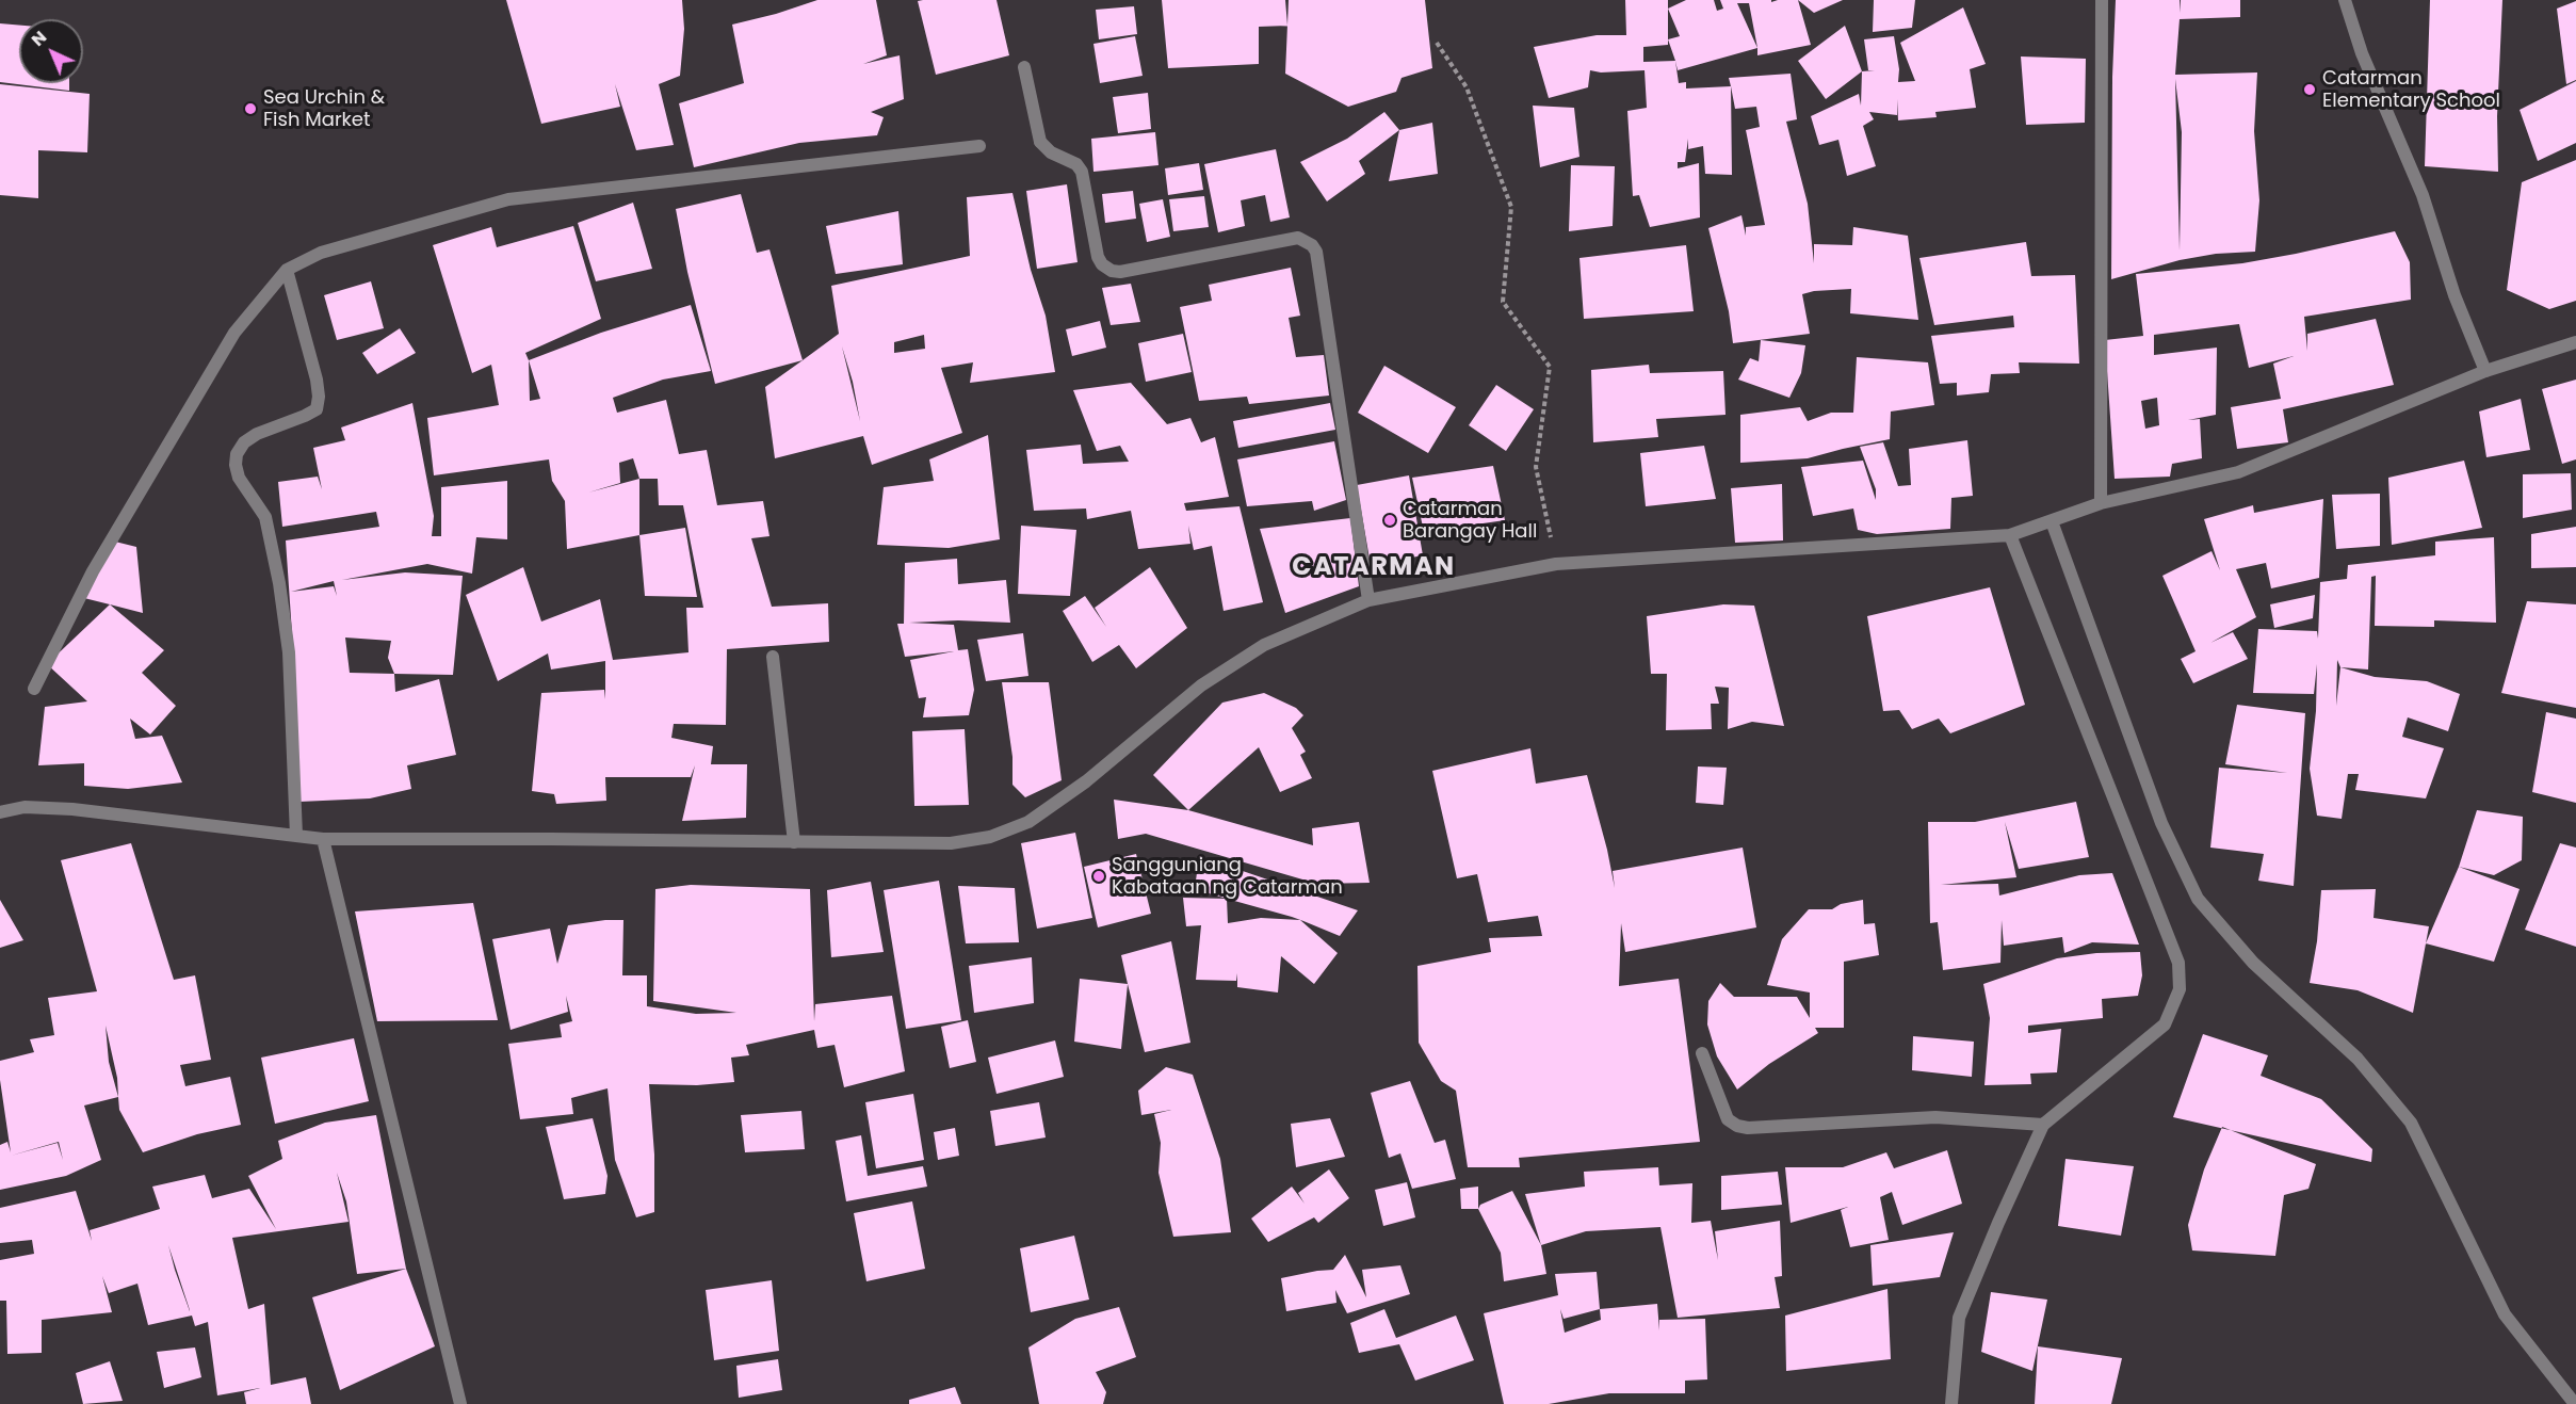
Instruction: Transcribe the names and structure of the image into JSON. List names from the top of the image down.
{
  "districts": ["CATARMAN"],
  "places": [
    "Catarman Elementary School",
    "Sea Urchin & Fish Market",
    "Catarman Barangay Hall",
    "Sangguniang Kabataan ng Catarman"
  ],
  "north": "top left"
}
